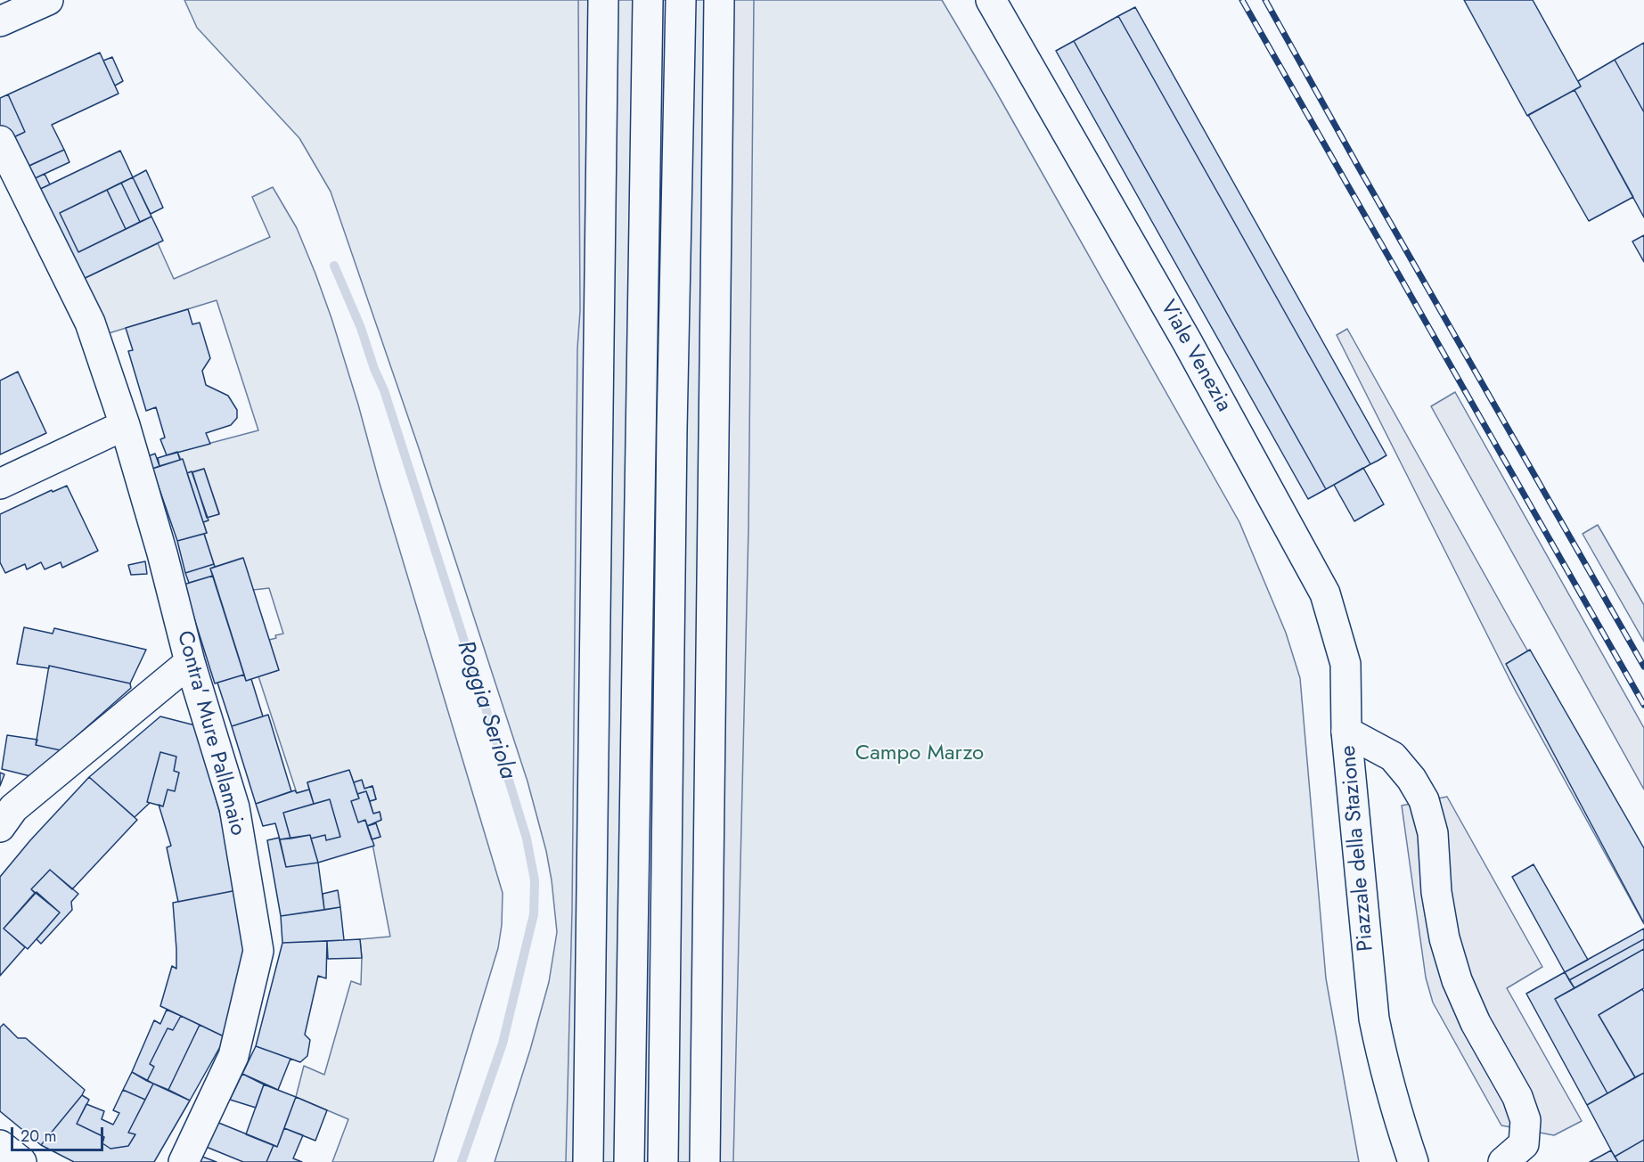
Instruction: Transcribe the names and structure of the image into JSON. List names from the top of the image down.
{
  "streets": {
    "street": ["Viale Venezia", "Contra' Mure Pallamaio", "Piazzale della Stazione"]
  },
  "crossings": [
    ["Viale Venezia", "Piazzale della Stazione"]
  ],
  "water": ["Roggia Seriola"],
  "parks": ["Campo Marzo"],
  "scale_bar": "20 m"
}
